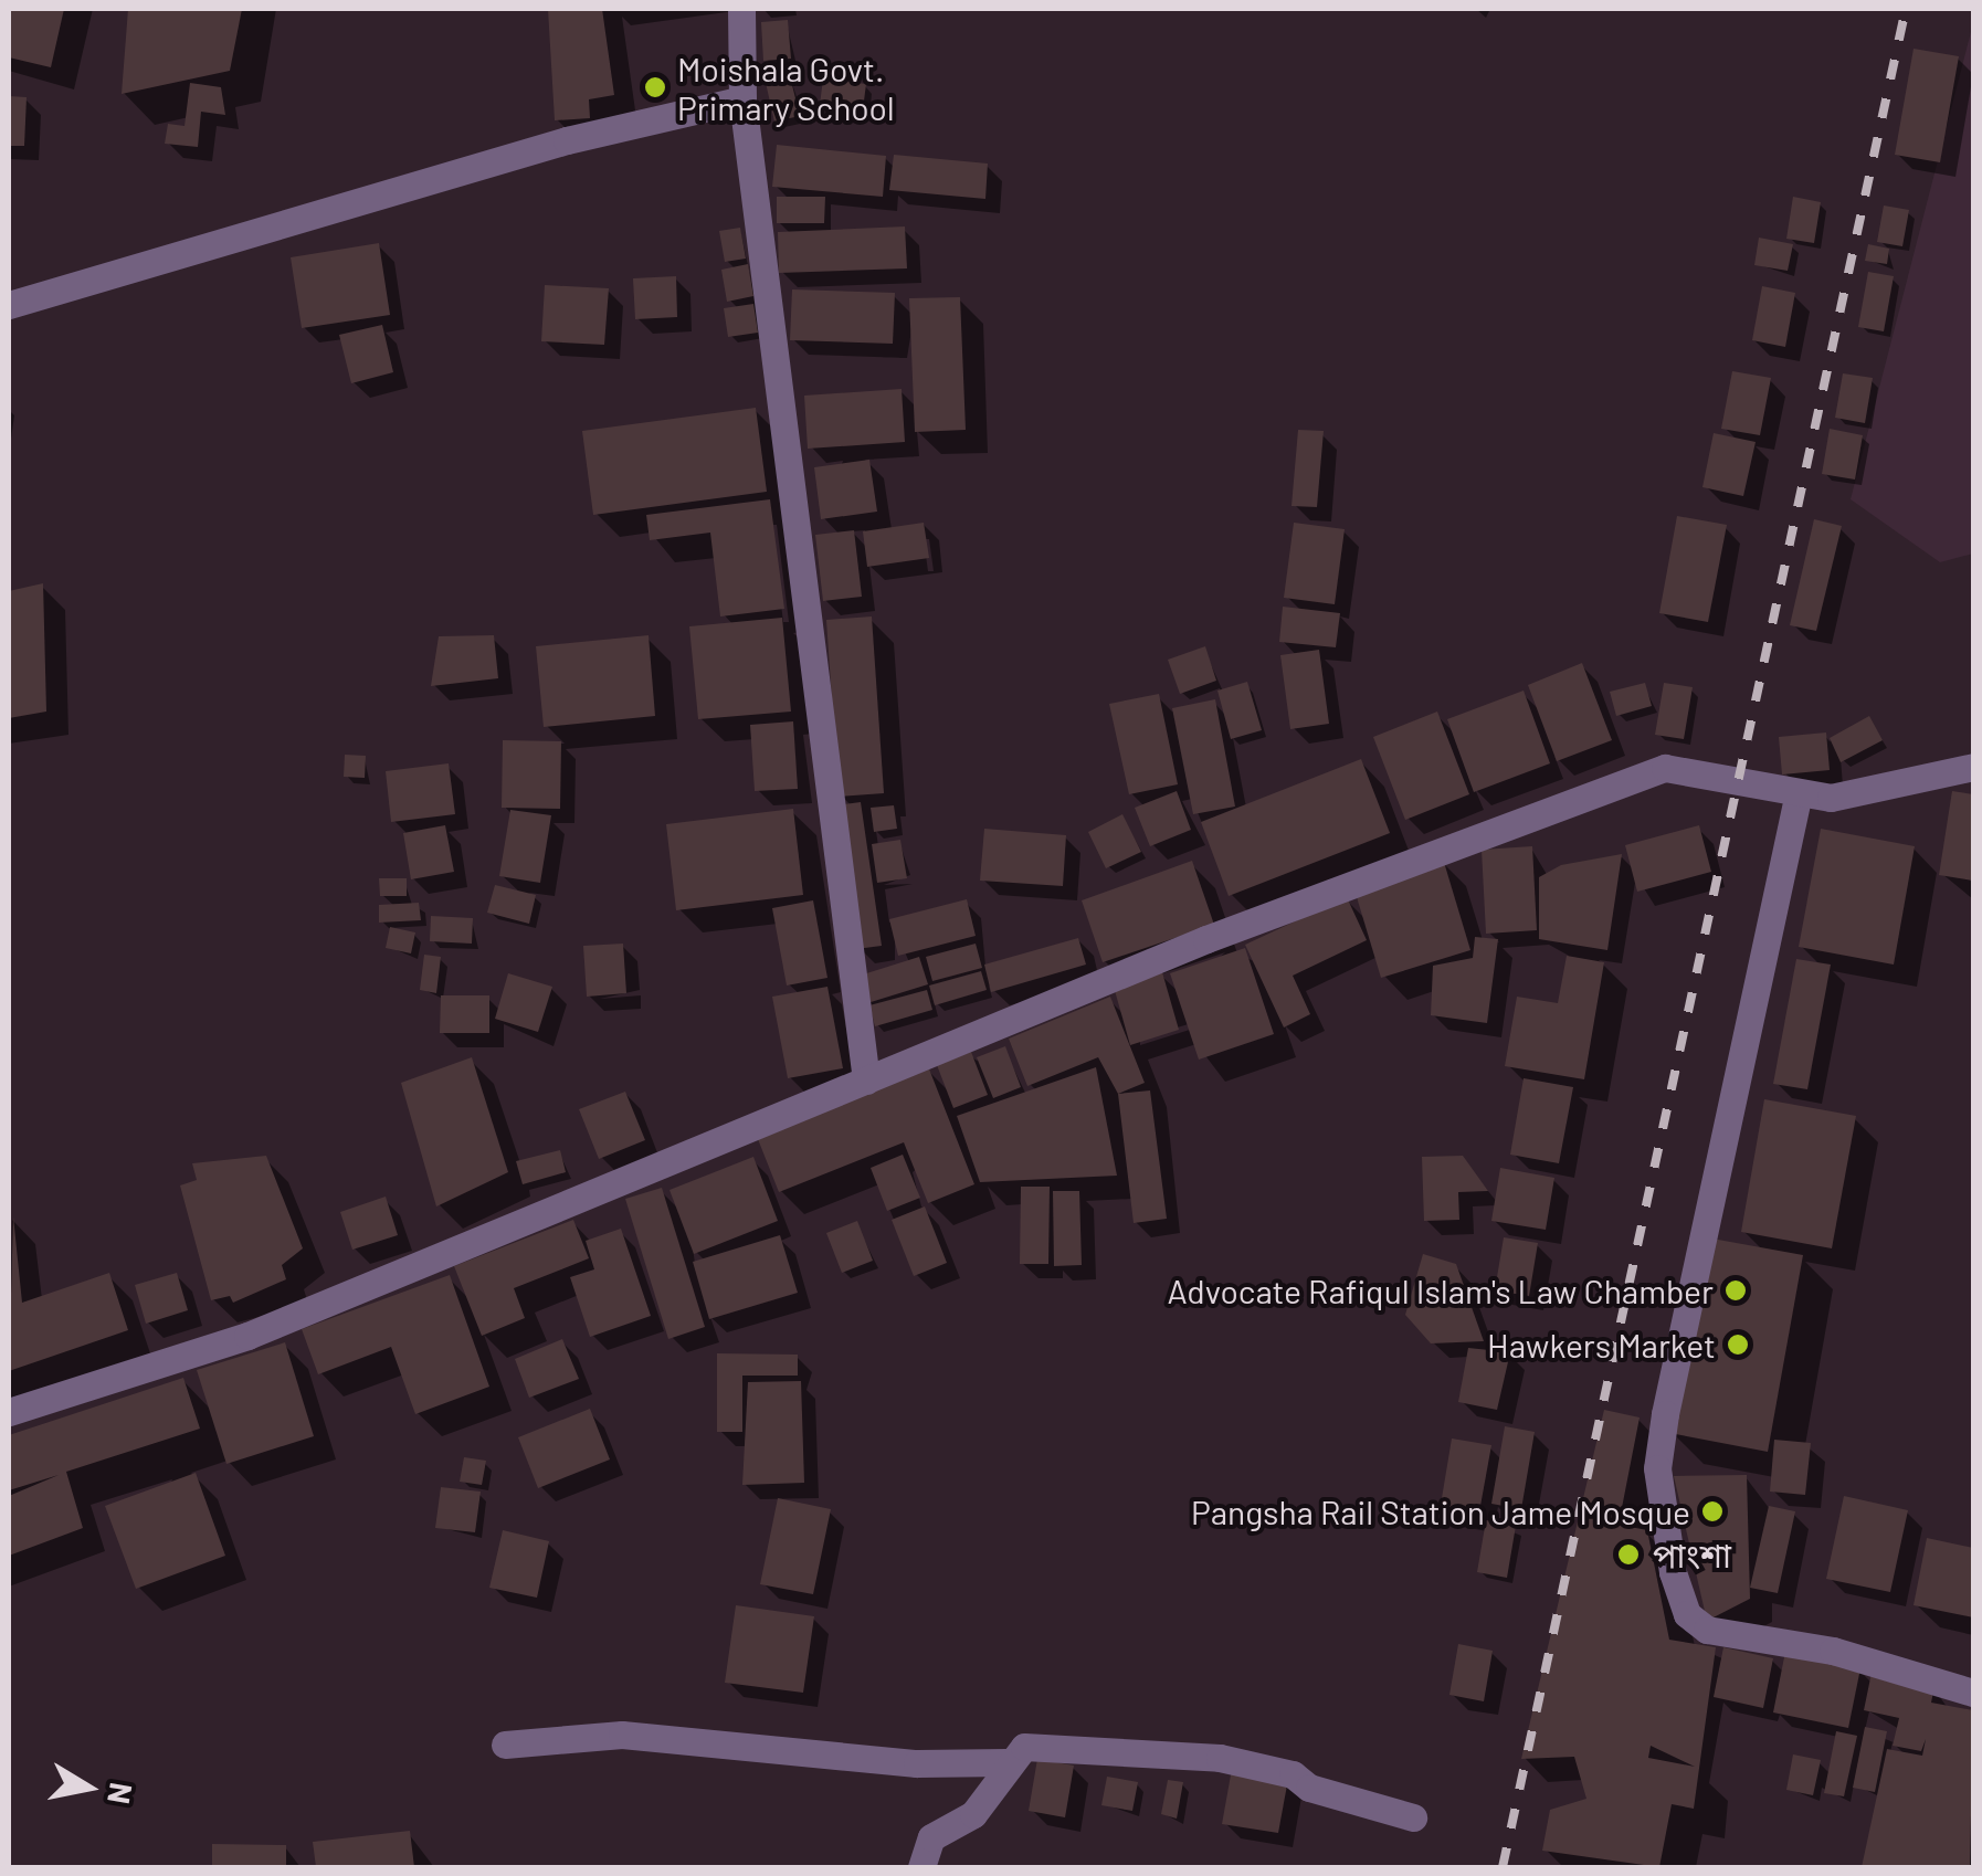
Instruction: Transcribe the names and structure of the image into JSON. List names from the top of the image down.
{
  "places": [
    "Moishala Govt. Primary School",
    "Advocate Rafiqul Islam's Law Chamber",
    "Hawkers Market",
    "Pangsha Rail Station Jame Mosque",
    "পাংশা"
  ],
  "north": "right"
}
